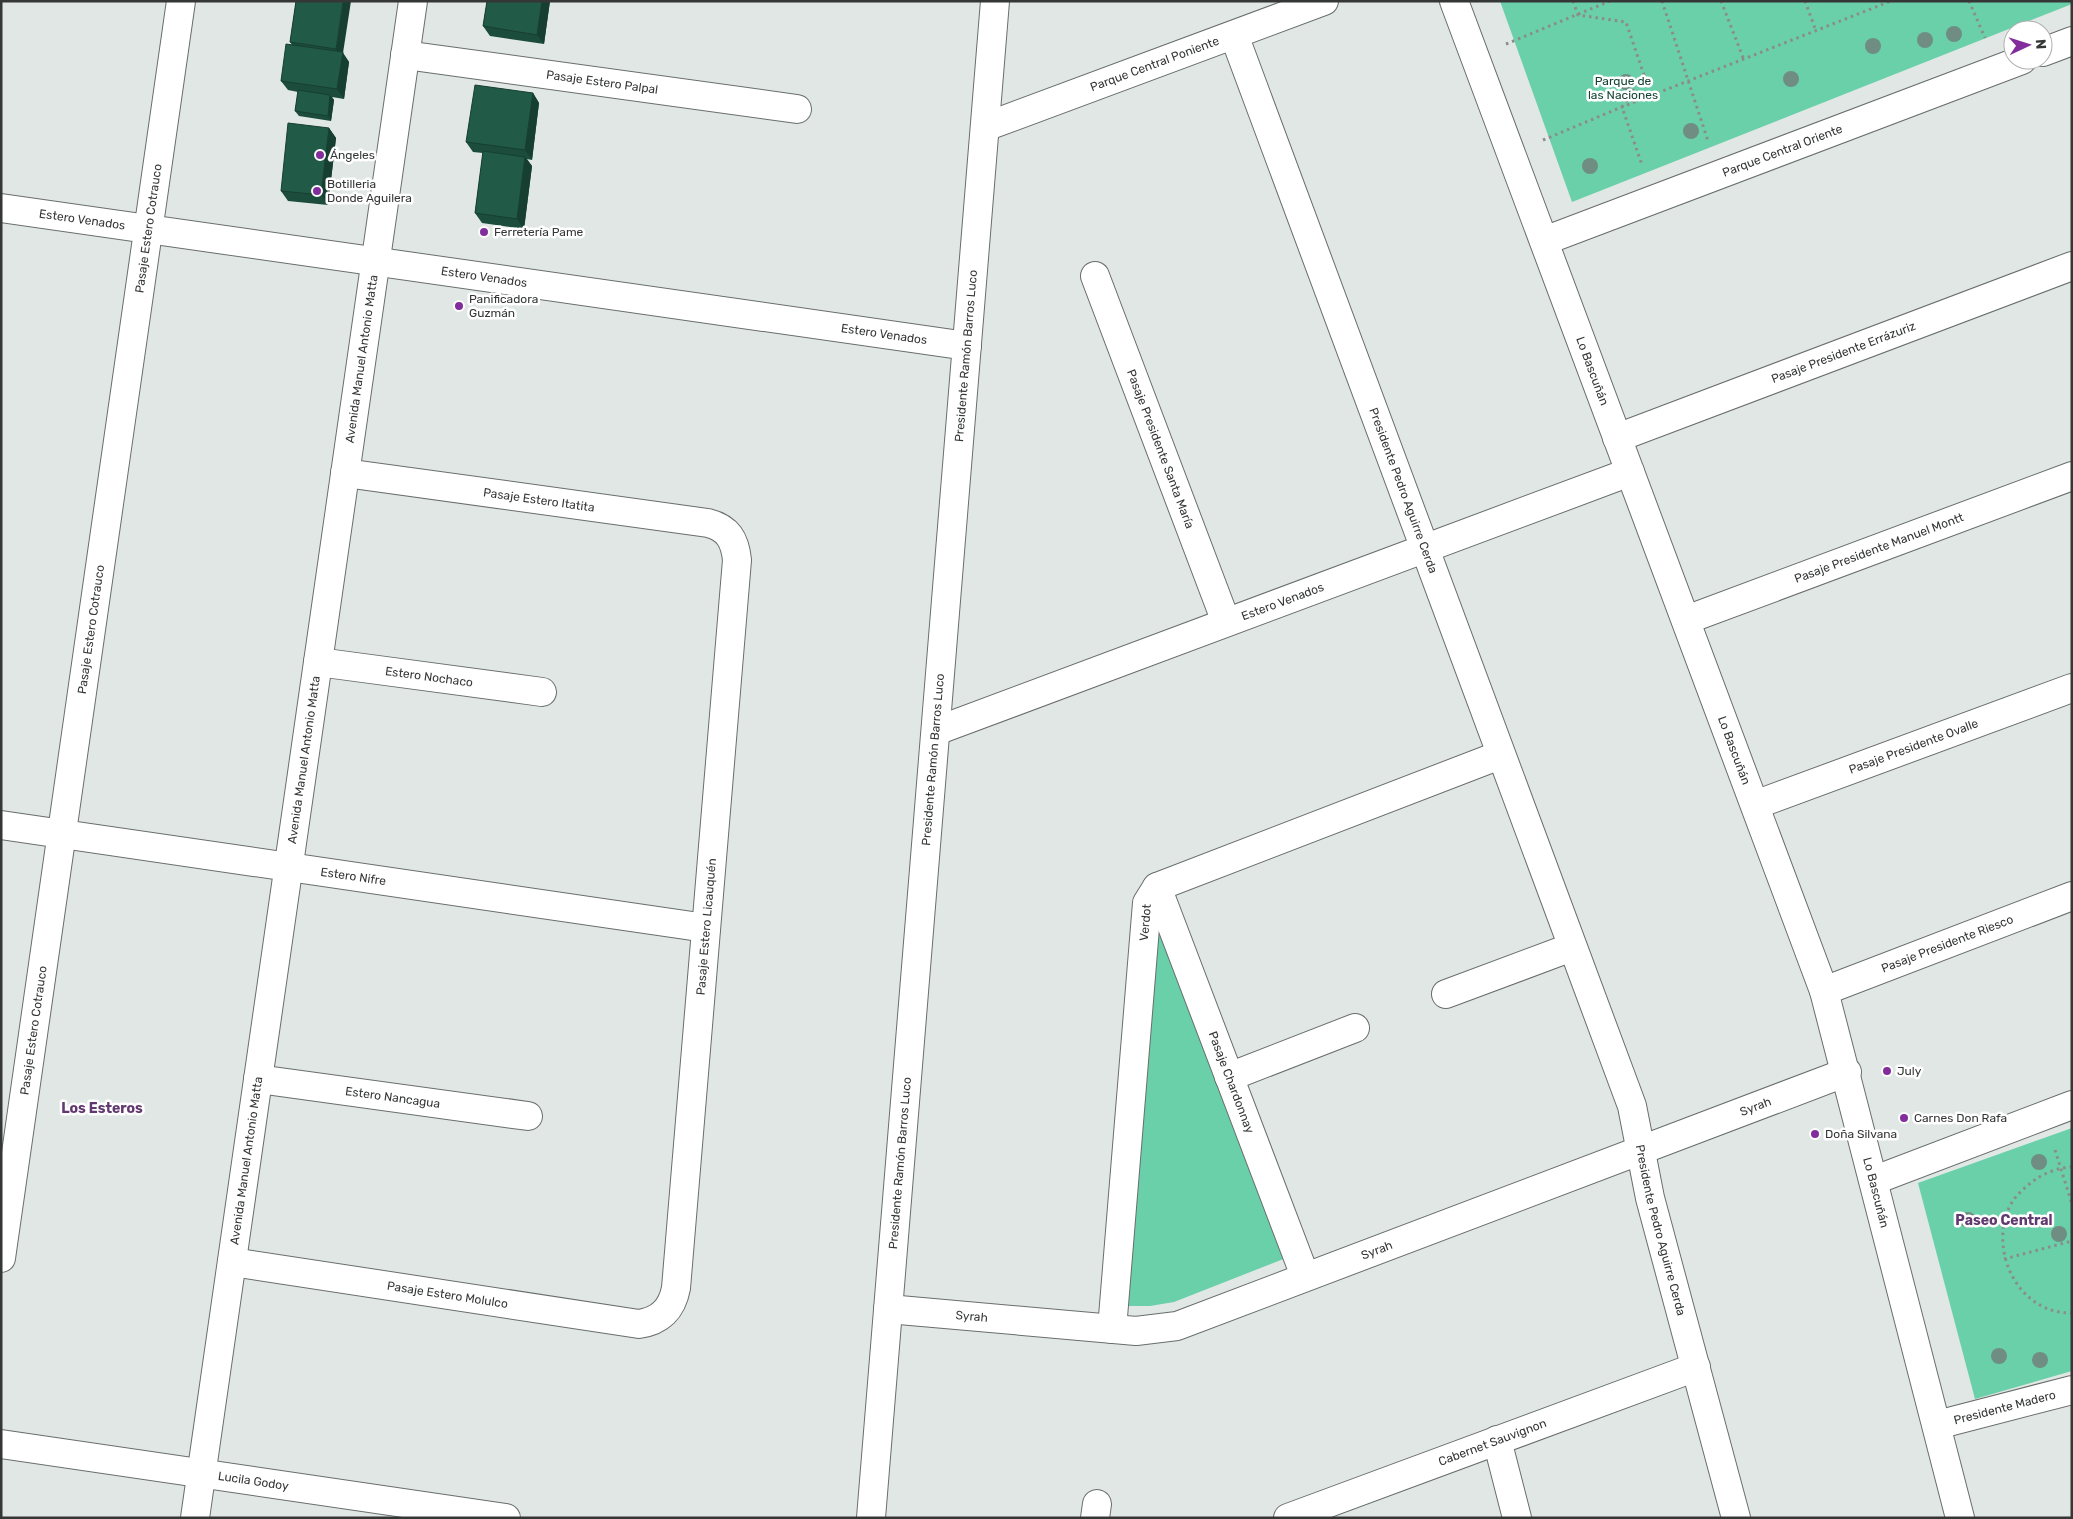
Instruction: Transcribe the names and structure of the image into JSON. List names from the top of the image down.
{
  "streets": {
    "street": [
      "Parque Central Poniente",
      "Pasaje Estero Palpal",
      "Parque Central Oriente",
      "Estero Venados",
      "Pasaje Estero Cotrauco",
      "Pasaje Presidente Errázuriz",
      "Presidente Ramón Barros Luco",
      "Avenida Manuel Antonio Matta",
      "Lo Bascuñán",
      "Pasaje Presidente Santa María",
      "Presidente Pedro Aguirre Cerda",
      "Pasaje Estero Itatita",
      "Pasaje Presidente Manuel Montt",
      "Estero Nochaco",
      "Pasaje Presidente Ovalle",
      "Estero Nifre",
      "Verdot",
      "Pasaje Estero Licauquén",
      "Pasaje Presidente Riesco",
      "Pasaje Chardonnay",
      "Estero Nancagua",
      "Syrah",
      "Pasaje Estero Molulco",
      "Presidente Madero",
      "Cabernet Sauvignon",
      "Lucila Godoy"
    ]
  },
  "crossings": [
    ["Parque Central Poniente", "Presidente Ramón Barros Luco"],
    ["Parque Central Poniente", "Presidente Pedro Aguirre Cerda"],
    ["Pasaje Estero Palpal", "Avenida Manuel Antonio Matta"],
    ["Parque Central Oriente", "Lo Bascuñán"],
    ["Estero Venados", "Pasaje Estero Cotrauco"],
    ["Estero Venados", "Presidente Ramón Barros Luco"],
    ["Estero Venados", "Avenida Manuel Antonio Matta"],
    ["Estero Venados", "Lo Bascuñán"],
    ["Estero Venados", "Pasaje Presidente Santa María"],
    ["Estero Venados", "Presidente Pedro Aguirre Cerda"],
    ["Pasaje Estero Cotrauco", "Estero Nifre"],
    ["Pasaje Presidente Errázuriz", "Lo Bascuñán"],
    ["Presidente Ramón Barros Luco", "Syrah"],
    ["Avenida Manuel Antonio Matta", "Pasaje Estero Itatita"],
    ["Avenida Manuel Antonio Matta", "Estero Nochaco"],
    ["Avenida Manuel Antonio Matta", "Estero Nifre"],
    ["Avenida Manuel Antonio Matta", "Estero Nancagua"],
    ["Avenida Manuel Antonio Matta", "Pasaje Estero Molulco"],
    ["Avenida Manuel Antonio Matta", "Lucila Godoy"],
    ["Lo Bascuñán", "Pasaje Presidente Manuel Montt"],
    ["Lo Bascuñán", "Pasaje Presidente Ovalle"],
    ["Lo Bascuñán", "Pasaje Presidente Riesco"],
    ["Lo Bascuñán", "Syrah"],
    ["Lo Bascuñán", "Presidente Madero"],
    ["Presidente Pedro Aguirre Cerda", "Syrah"],
    ["Presidente Pedro Aguirre Cerda", "Cabernet Sauvignon"],
    ["Pasaje Estero Itatita", "Pasaje Estero Licauquén"],
    ["Estero Nifre", "Pasaje Estero Licauquén"],
    ["Verdot", "Pasaje Chardonnay"],
    ["Verdot", "Syrah"],
    ["Pasaje Estero Licauquén", "Pasaje Estero Molulco"],
    ["Pasaje Chardonnay", "Syrah"]
  ],
  "districts": ["Los Esteros", "Paseo Central"],
  "parks": ["Parque de las Naciones"],
  "places": [
    "Ángeles",
    "Botilleria Donde Aguilera",
    "Ferretería Pame",
    "Panificadora Guzmán",
    "July",
    "Carnes Don Rafa",
    "Doña Silvana"
  ],
  "north": "right"
}
